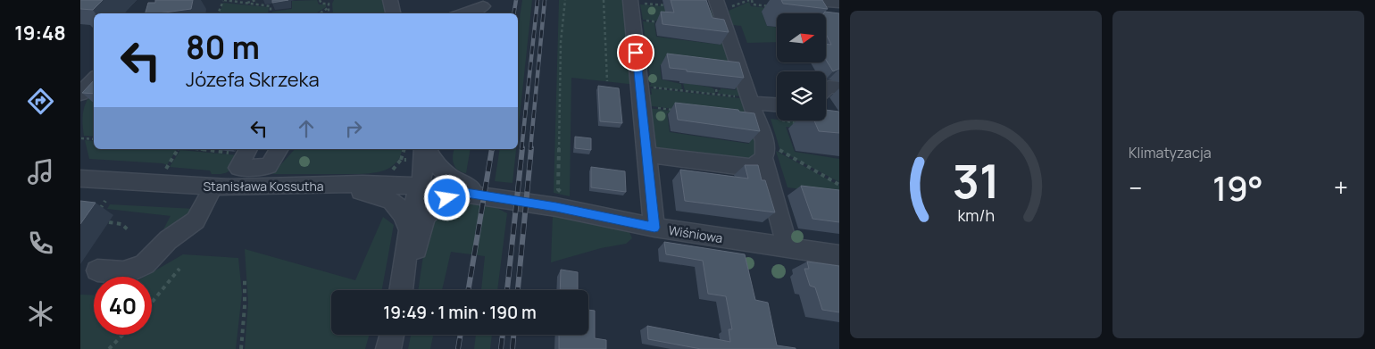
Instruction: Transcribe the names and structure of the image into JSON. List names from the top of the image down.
{
  "streets": {
    "street": ["Stanisława Kossutha", "Wiśniowa"]
  },
  "crossings": [
    ["Stanisława Kossutha", "Wiśniowa"]
  ],
  "north": "right",
  "page": {
    "tabs": "19:48",
    "tile": "Klimatyzacja",
    "turn": ["80 m", "Józefa Skrzeka"],
    "heat": ["−", "19°", "+"],
    "limit": "40",
    "trip": "19:49 · 1 min · 190 m",
    "gauge": ["31", "km/h"]
  }
}
